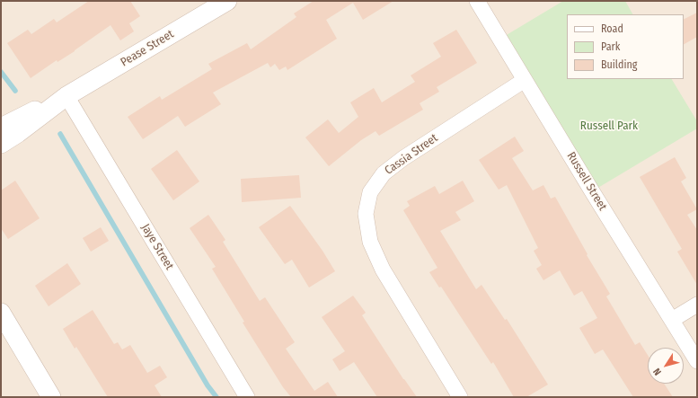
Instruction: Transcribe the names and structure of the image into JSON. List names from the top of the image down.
{
  "streets": {
    "street": [
      "Pease Street",
      "Cassia Street",
      "Russell Street",
      "Jaye Street"
    ]
  },
  "crossings": [
    ["Pease Street", "Jaye Street"],
    ["Cassia Street", "Russell Street"]
  ],
  "parks": ["Russell Park"],
  "legend": ["Road", "Park", "Building"],
  "north": "bottom left"
}
